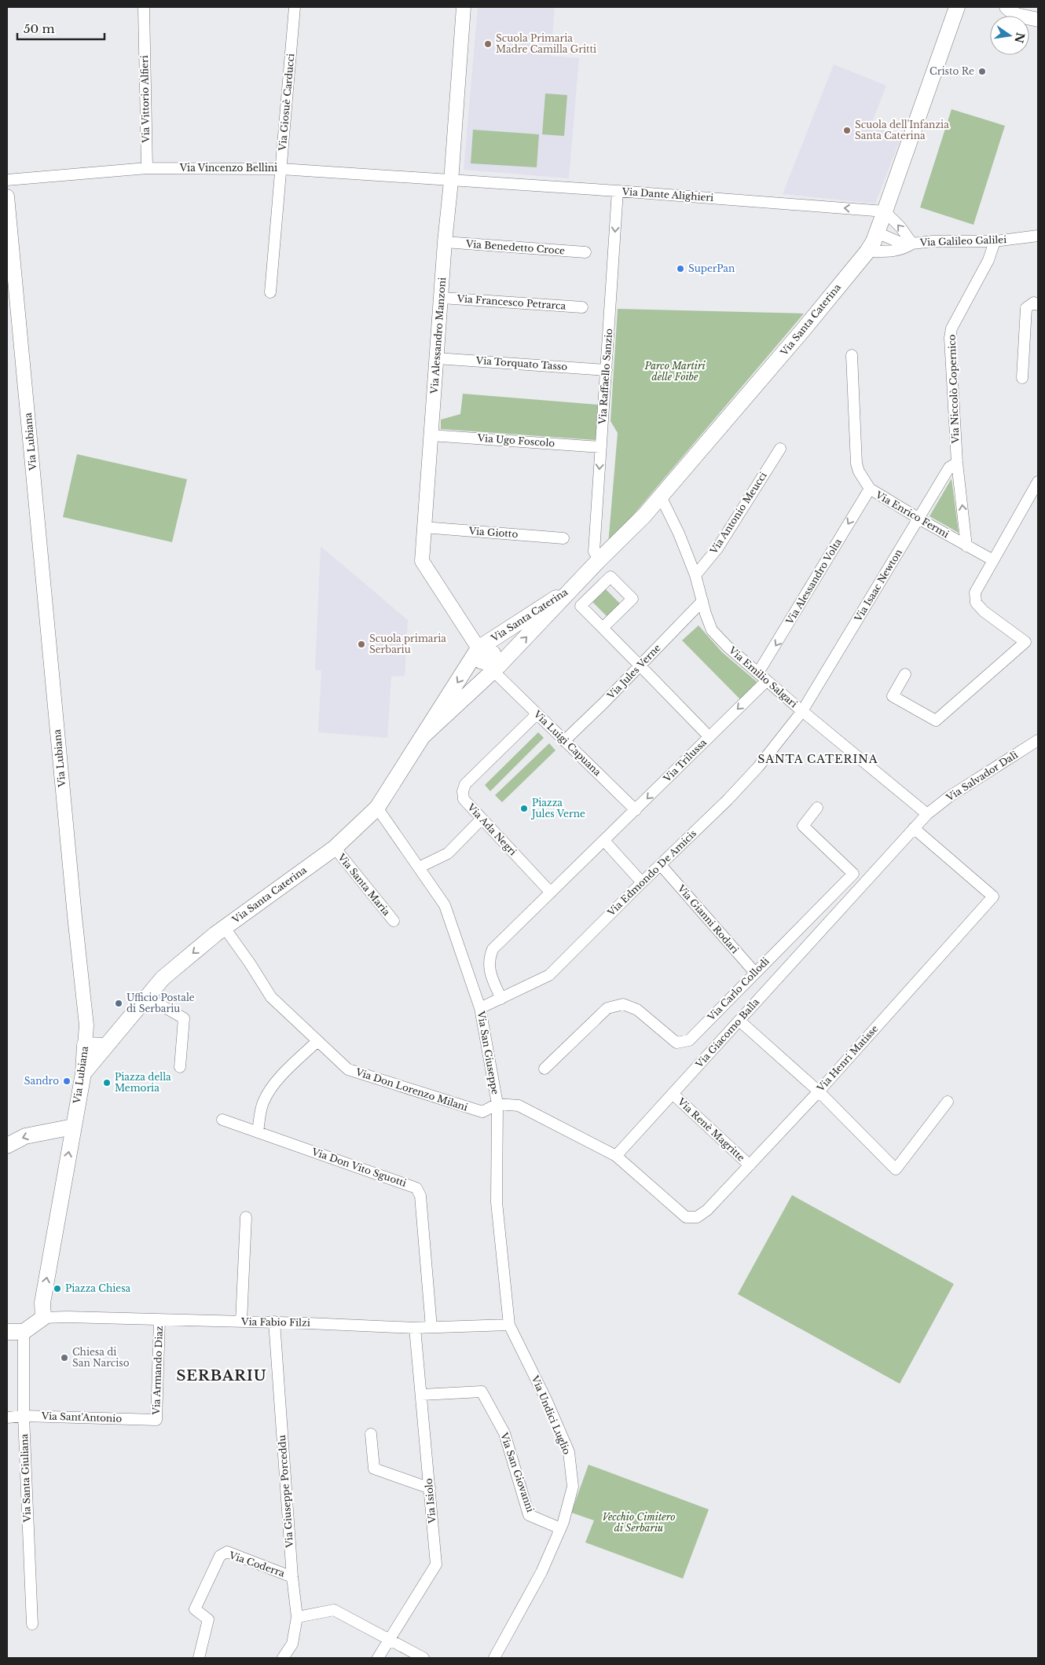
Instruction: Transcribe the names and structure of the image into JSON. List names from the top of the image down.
{
  "streets": {
    "main road": ["Via Santa Caterina", "Via Lubiana"],
    "street": [
      "Via Vittorio Alfieri",
      "Via Giosuè Carducci",
      "Via Vincenzo Bellini",
      "Via Dante Alighieri",
      "Via Galileo Galilei",
      "Via Benedetto Croce",
      "Via Francesco Petrarca",
      "Via Alessandro Manzoni",
      "Via Torquato Tasso",
      "Via Raffaello Sanzio",
      "Via Niccolò Copernico",
      "Via Ugo Foscolo",
      "Via Antonio Meucci",
      "Via Enrico Fermi",
      "Via Giotto",
      "Via Alessandro Volta",
      "Via Isaac Newton",
      "Via Jules Verne",
      "Via Emilio Salgari",
      "Via Luigi Capuana",
      "Via Trilussa",
      "Via Salvador Dalì",
      "Via Ada Negri",
      "Via Edmondo De Amicis",
      "Via Santa Maria",
      "Via Gianni Rodari",
      "Via Carlo Collodi",
      "Via Giacomo Balla",
      "Via San Giuseppe",
      "Via Henri Matisse",
      "Via Don Lorenzo Milani",
      "Via Renè Magritte",
      "Via Don Vito Sguotti",
      "Via Fabio Filzi",
      "Via Armando Diaz",
      "Via Undici Luglio",
      "Via Sant'Antonio",
      "Via San Giovanni",
      "Via Santa Giuliana",
      "Via Giuseppe Porceddu",
      "Via Isiolo",
      "Via Coderra"
    ]
  },
  "crossings": [
    ["Via Vittorio Alfieri", "Via Vincenzo Bellini"],
    ["Via Giosuè Carducci", "Via Vincenzo Bellini"],
    ["Via Vincenzo Bellini", "Via Dante Alighieri"],
    ["Via Vincenzo Bellini", "Via Alessandro Manzoni"],
    ["Via Dante Alighieri", "Via Galileo Galilei"],
    ["Via Dante Alighieri", "Via Santa Caterina"],
    ["Via Dante Alighieri", "Via Alessandro Manzoni"],
    ["Via Dante Alighieri", "Via Raffaello Sanzio"],
    ["Via Galileo Galilei", "Via Santa Caterina"],
    ["Via Galileo Galilei", "Via Niccolò Copernico"],
    ["Via Benedetto Croce", "Via Alessandro Manzoni"],
    ["Via Francesco Petrarca", "Via Alessandro Manzoni"],
    ["Via Santa Caterina", "Via Alessandro Manzoni"],
    ["Via Santa Caterina", "Via Raffaello Sanzio"],
    ["Via Santa Caterina", "Via Lubiana"],
    ["Via Santa Caterina", "Via Emilio Salgari"],
    ["Via Santa Caterina", "Via Luigi Capuana"],
    ["Via Santa Caterina", "Via Santa Maria"],
    ["Via Santa Caterina", "Via San Giuseppe"],
    ["Via Santa Caterina", "Via Don Lorenzo Milani"],
    ["Via Alessandro Manzoni", "Via Torquato Tasso"],
    ["Via Alessandro Manzoni", "Via Ugo Foscolo"],
    ["Via Alessandro Manzoni", "Via Giotto"],
    ["Via Torquato Tasso", "Via Raffaello Sanzio"],
    ["Via Raffaello Sanzio", "Via Ugo Foscolo"],
    ["Via Niccolò Copernico", "Via Enrico Fermi"],
    ["Via Niccolò Copernico", "Via Isaac Newton"],
    ["Via Lubiana", "Via Fabio Filzi"],
    ["Via Antonio Meucci", "Via Emilio Salgari"],
    ["Via Enrico Fermi", "Via Alessandro Volta"],
    ["Via Enrico Fermi", "Via Isaac Newton"],
    ["Via Alessandro Volta", "Via Emilio Salgari"],
    ["Via Isaac Newton", "Via Emilio Salgari"],
    ["Via Isaac Newton", "Via Edmondo De Amicis"],
    ["Via Jules Verne", "Via Emilio Salgari"],
    ["Via Jules Verne", "Via Luigi Capuana"],
    ["Via Emilio Salgari", "Via Trilussa"],
    ["Via Emilio Salgari", "Via Salvador Dalì"],
    ["Via Emilio Salgari", "Via Edmondo De Amicis"],
    ["Via Emilio Salgari", "Via Giacomo Balla"],
    ["Via Luigi Capuana", "Via Trilussa"],
    ["Via Luigi Capuana", "Via Ada Negri"],
    ["Via Trilussa", "Via Ada Negri"],
    ["Via Trilussa", "Via Edmondo De Amicis"],
    ["Via Salvador Dalì", "Via Giacomo Balla"],
    ["Via Edmondo De Amicis", "Via Gianni Rodari"],
    ["Via Edmondo De Amicis", "Via San Giuseppe"],
    ["Via Gianni Rodari", "Via Carlo Collodi"],
    ["Via Giacomo Balla", "Via Henri Matisse"],
    ["Via Giacomo Balla", "Via Renè Magritte"],
    ["Via San Giuseppe", "Via Don Lorenzo Milani"],
    ["Via San Giuseppe", "Via Fabio Filzi"],
    ["Via San Giuseppe", "Via Undici Luglio"],
    ["Via Henri Matisse", "Via Renè Magritte"],
    ["Via Don Vito Sguotti", "Via Fabio Filzi"],
    ["Via Fabio Filzi", "Via Armando Diaz"],
    ["Via Fabio Filzi", "Via Undici Luglio"],
    ["Via Fabio Filzi", "Via Giuseppe Porceddu"],
    ["Via Fabio Filzi", "Via Isiolo"],
    ["Via Armando Diaz", "Via Sant'Antonio"],
    ["Via Undici Luglio", "Via San Giovanni"],
    ["Via Sant'Antonio", "Via Santa Giuliana"],
    ["Via San Giovanni", "Via Isiolo"],
    ["Via Giuseppe Porceddu", "Via Coderra"]
  ],
  "one_way": [
    "Via Dante Alighieri",
    "Via Raffaello Sanzio",
    "Via Alessandro Volta",
    "Via Trilussa"
  ],
  "districts": ["SANTA CATERINA", "SERBARIU"],
  "parks": ["Parco Martiri delle Foibe", "Vecchio Cimitero di Serbariu"],
  "places": [
    "Scuola Primaria Madre Camilla Gritti",
    "Cristo Re",
    "Scuola dell'Infanzia Santa Caterina",
    "SuperPan",
    "Scuola primaria Serbariu",
    "Piazza Jules Verne",
    "Ufficio Postale di Serbariu",
    "Sandro",
    "Piazza della Memoria",
    "Piazza Chiesa",
    "Chiesa di San Narciso"
  ],
  "scale_bar": "50 m",
  "north": "right"
}
